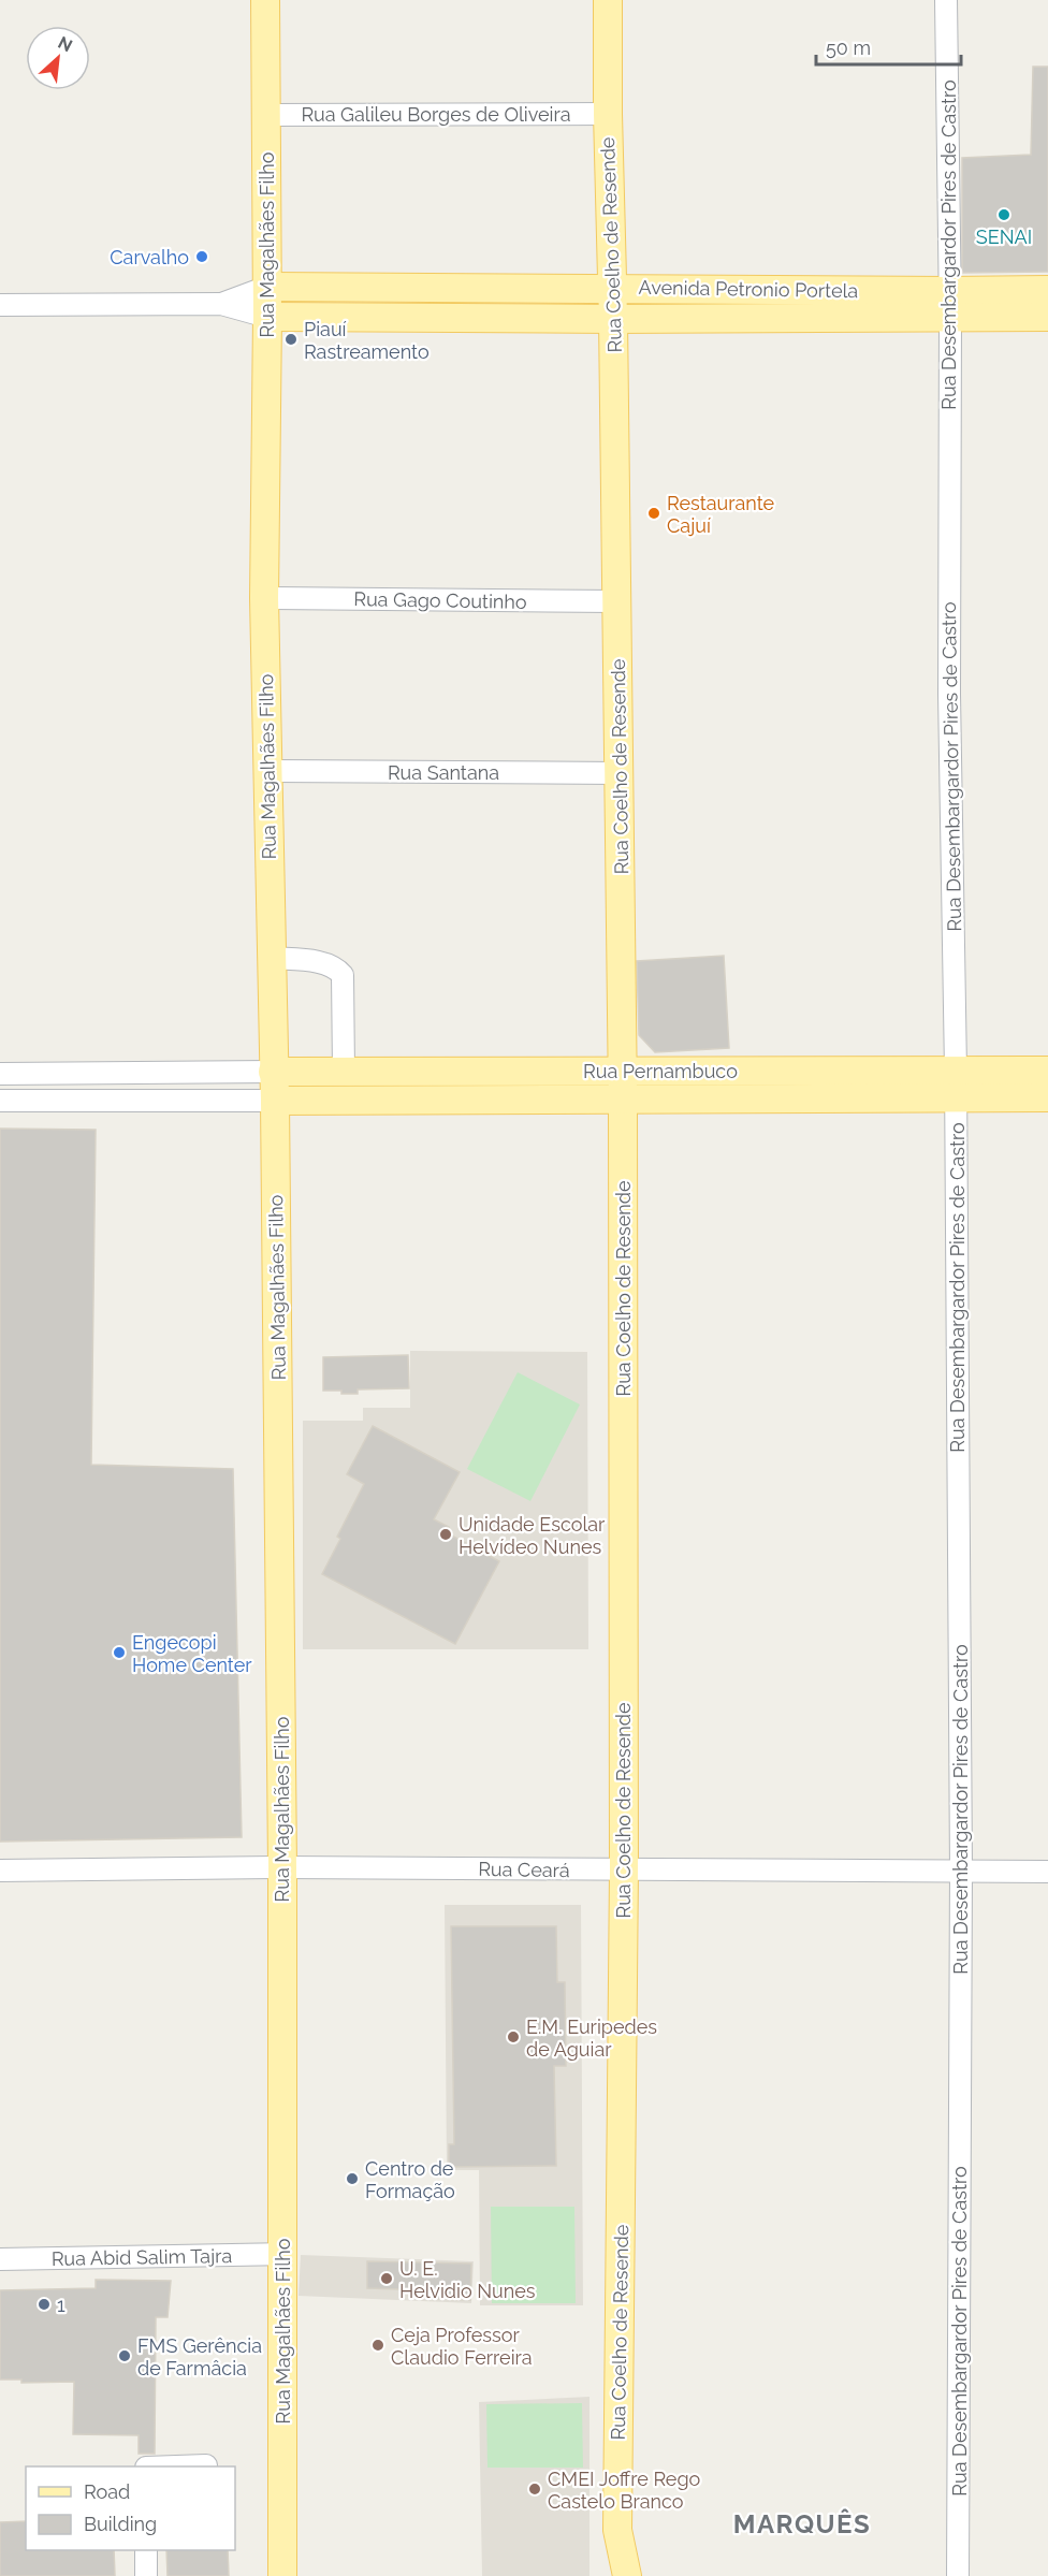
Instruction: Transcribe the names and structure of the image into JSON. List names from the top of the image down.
{
  "streets": {
    "main road": [
      "Rua Magalhães Filho",
      "Rua Coelho de Resende",
      "Avenida Petronio Portela",
      "Rua Pernambuco"
    ],
    "street": [
      "Rua Galileu Borges de Oliveira",
      "Rua Desembargardor Pires de Castro",
      "Rua Gago Coutinho",
      "Rua Santana",
      "Rua Ceará",
      "Rua Abid Salim Tajra"
    ]
  },
  "crossings": [
    ["Rua Galileu Borges de Oliveira", "Rua Magalhães Filho"],
    ["Rua Galileu Borges de Oliveira", "Rua Coelho de Resende"],
    ["Rua Magalhães Filho", "Avenida Petronio Portela"],
    ["Rua Magalhães Filho", "Rua Gago Coutinho"],
    ["Rua Magalhães Filho", "Rua Santana"],
    ["Rua Magalhães Filho", "Rua Pernambuco"],
    ["Rua Magalhães Filho", "Rua Ceará"],
    ["Rua Magalhães Filho", "Rua Abid Salim Tajra"],
    ["Rua Coelho de Resende", "Avenida Petronio Portela"],
    ["Rua Coelho de Resende", "Rua Gago Coutinho"],
    ["Rua Coelho de Resende", "Rua Santana"],
    ["Rua Coelho de Resende", "Rua Pernambuco"],
    ["Rua Coelho de Resende", "Rua Ceará"],
    ["Rua Desembargardor Pires de Castro", "Avenida Petronio Portela"],
    ["Rua Desembargardor Pires de Castro", "Rua Pernambuco"],
    ["Rua Desembargardor Pires de Castro", "Rua Ceará"]
  ],
  "districts": ["MARQUÊS"],
  "places": [
    "SENAI",
    "Carvalho",
    "Piauí Rastreamento",
    "Restaurante Cajuí",
    "Unidade Escolar Helvídeo Nunes",
    "Engecopi Home Center",
    "E.M. Euripedes de Aguiar",
    "Centro de Formação",
    "U. E. Helvidio Nunes",
    "1",
    "Ceja Professor Claudio Ferreira",
    "FMS Gerência de Farmâcia",
    "CMEI Joffre Rego Castelo Branco"
  ],
  "legend": ["Road", "Building"],
  "scale_bar": "50 m",
  "north": "top right"
}
